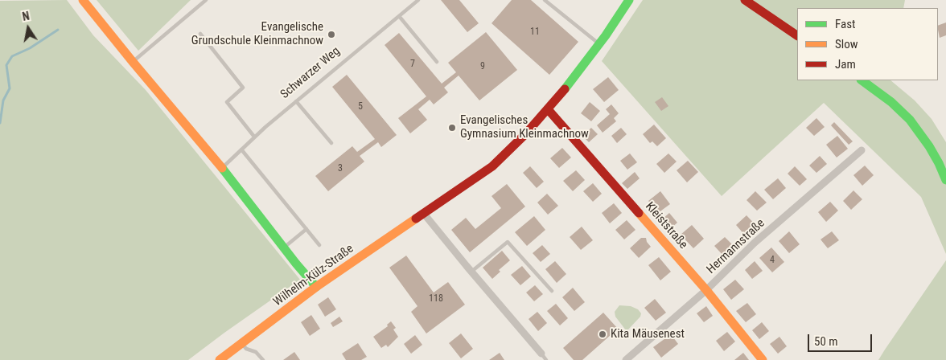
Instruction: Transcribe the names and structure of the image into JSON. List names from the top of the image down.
{
  "streets": {
    "street": ["Kleiststraße", "Hermannstraße", "Wilhelm-Külz-Straße"],
    "lane": ["Schwarzer Weg"]
  },
  "crossings": [
    ["Kleiststraße", "Hermannstraße"],
    ["Kleiststraße", "Wilhelm-Külz-Straße"]
  ],
  "places": ["Evangelische Grundschule Kleinmachnow", "Evangelisches Gymnasium Kleinmachnow", "Kita Mäusenest"],
  "house_numbers": [
    "11",
    "7",
    "9",
    "5",
    "3",
    "4",
    "118"
  ],
  "legend": ["Fast", "Slow", "Jam"],
  "scale_bar": "50 m",
  "north": "top"
}
